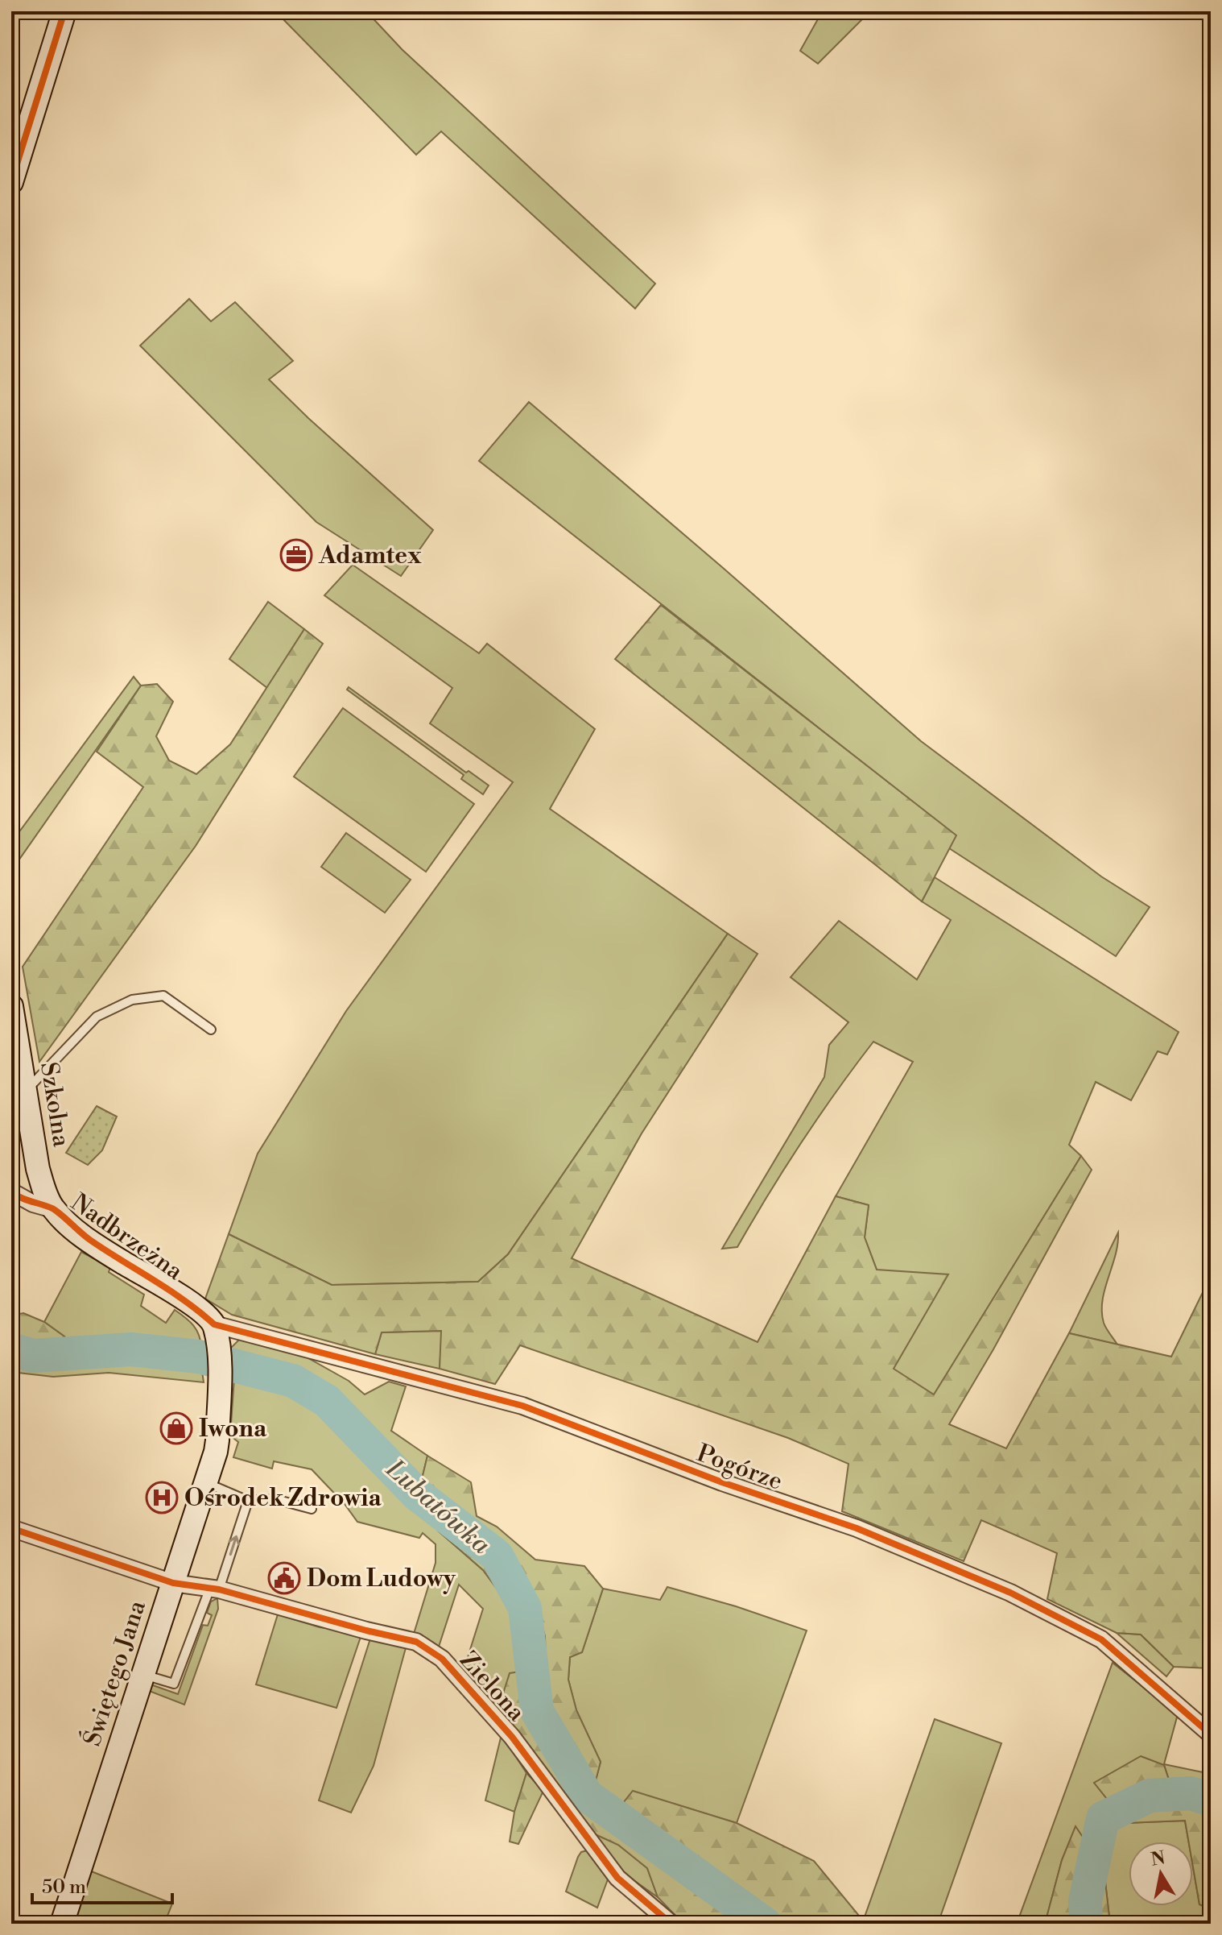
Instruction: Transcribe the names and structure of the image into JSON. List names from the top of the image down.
{
  "streets": {
    "street": [
      "Szkolna",
      "Nadbrzeżna",
      "Pogórze",
      "Świętego Jana",
      "Zielona"
    ]
  },
  "crossings": [
    ["Szkolna", "Nadbrzeżna"],
    ["Nadbrzeżna", "Pogórze"],
    ["Nadbrzeżna", "Świętego Jana"],
    ["Pogórze", "Świętego Jana"],
    ["Świętego Jana", "Zielona"]
  ],
  "water": ["Lubatówka"],
  "places": {
    "office": ["Adamtex"],
    "shop": ["Iwona"],
    "hospital": ["Ośrodek Zdrowia"],
    "public building": ["Dom Ludowy"]
  },
  "scale_bar": "50 m",
  "north": "top"
}
